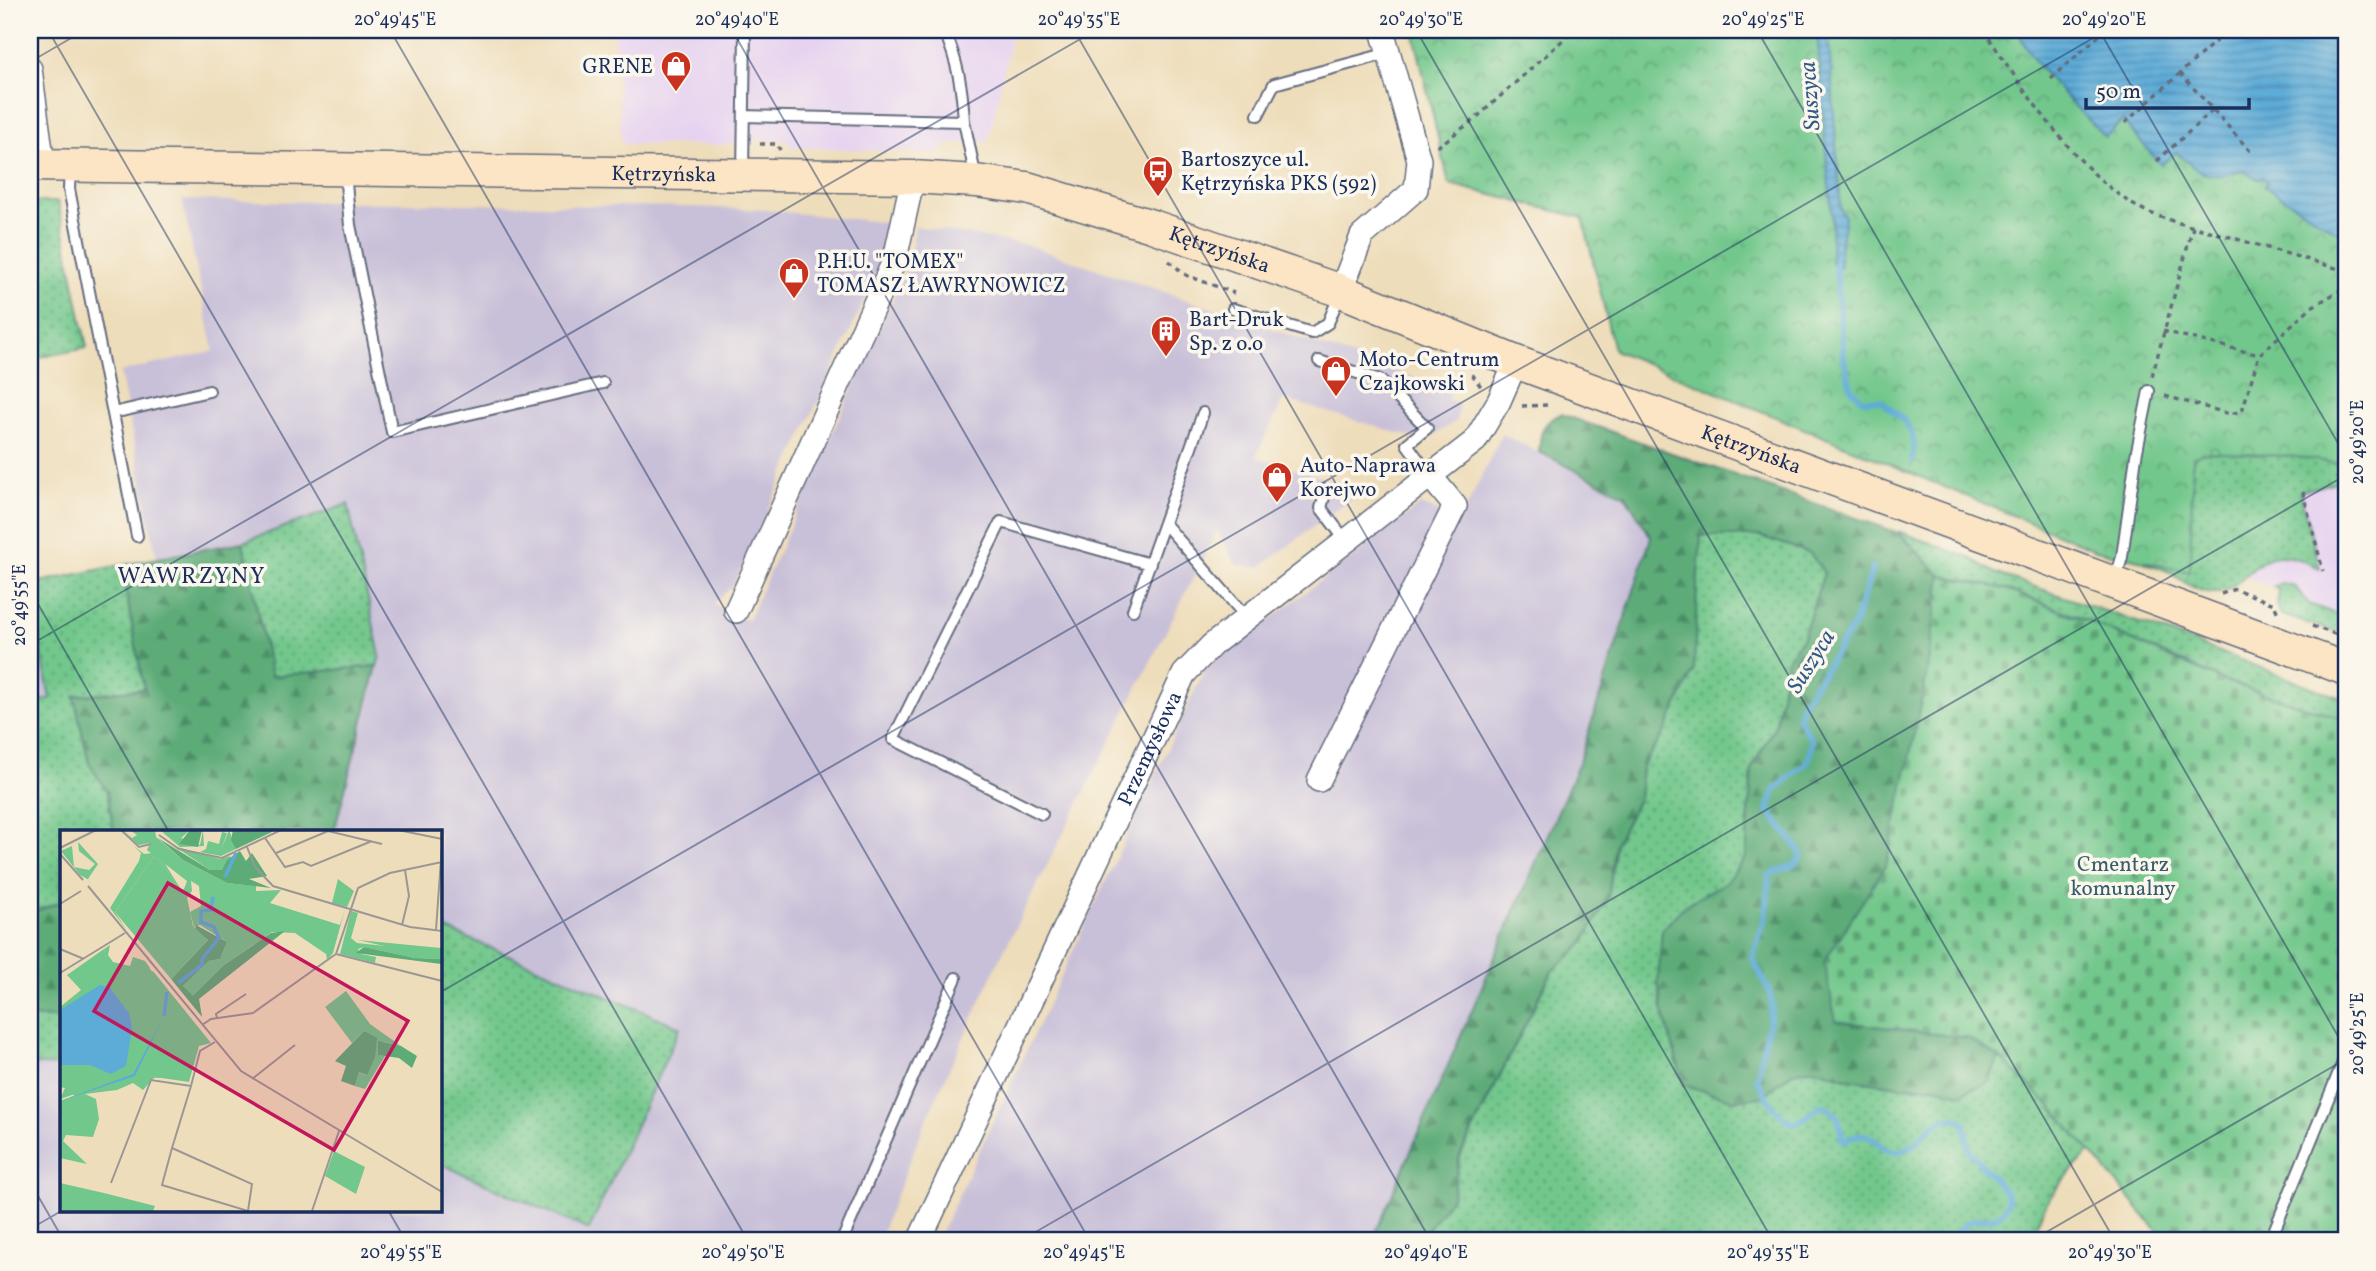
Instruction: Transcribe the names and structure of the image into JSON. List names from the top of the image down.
{
  "streets": {
    "main road": ["Kętrzyńska"],
    "street": ["Przemysłowa"]
  },
  "crossings": [
    ["Kętrzyńska", "Przemysłowa"]
  ],
  "districts": ["WAWRZYNY"],
  "water": ["Suszyca"],
  "parks": ["Cmentarz komunalny"],
  "places": {
    "shop": [
      "GRENE",
      "P.H.U. \"TOMEX\" TOMASZ ŁAWRYNOWICZ",
      "Moto-Centrum Czajkowski",
      "Auto-Naprawa Korejwo"
    ],
    "bus stop": ["Bartoszyce ul. Kętrzyńska PKS (592)"],
    "building": ["Bart-Druk Sp. z o.o"]
  },
  "scale_bar": "50 m",
  "coordinates": [
    "20°49'45\"E",
    "20°49'40\"E",
    "20°49'35\"E",
    "20°49'30\"E",
    "20°49'25\"E",
    "20°49'20\"E",
    "20°49'55\"E",
    "20°49'50\"E"
  ]
}
